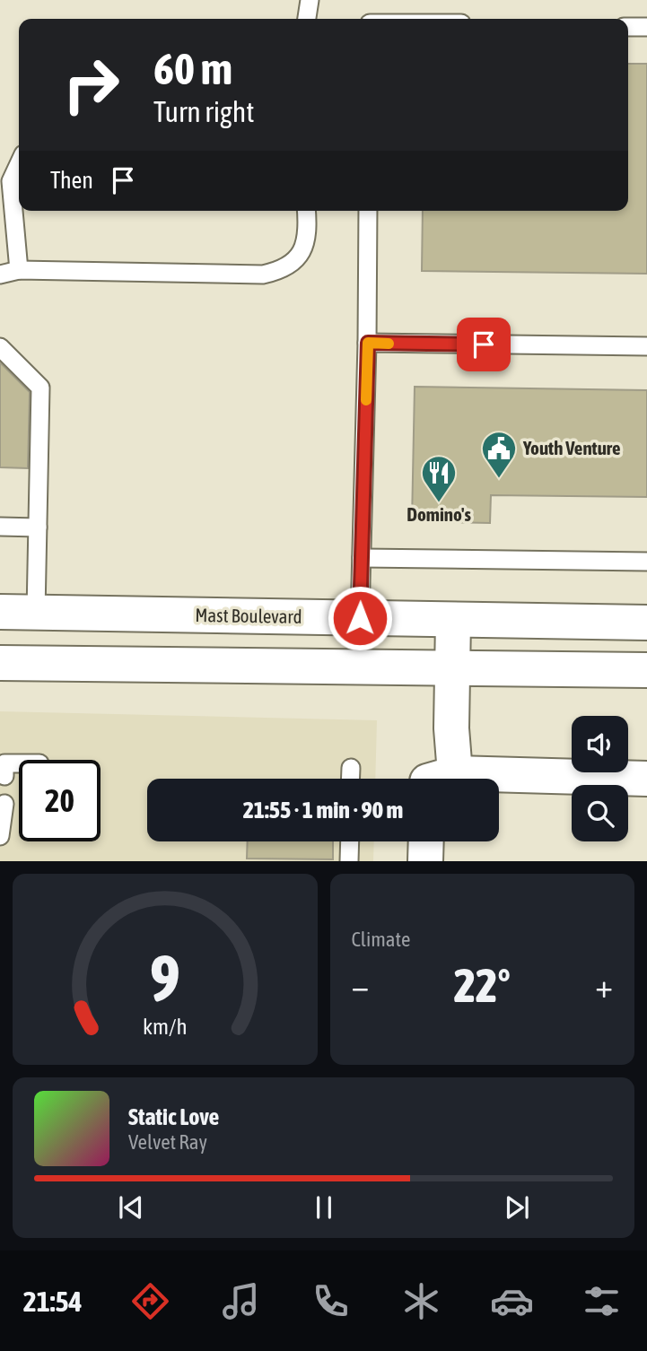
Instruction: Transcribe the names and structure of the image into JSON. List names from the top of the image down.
{
  "streets": {
    "main road": ["Mast Boulevard"]
  },
  "places": {
    "public building": ["Youth Venture"],
    "restaurant": ["Domino's"]
  },
  "page": {
    "turn": ["60 m", "Turn right"],
    "then": "Then",
    "limit": "20",
    "trip": "21:55 · 1 min · 90 m",
    "tile": "Climate",
    "heat": ["−", "22°", "+"],
    "song": ["Static Love", "Velvet Ray"],
    "tabs": "21:54",
    "gauge": ["9", "km/h"]
  }
}
